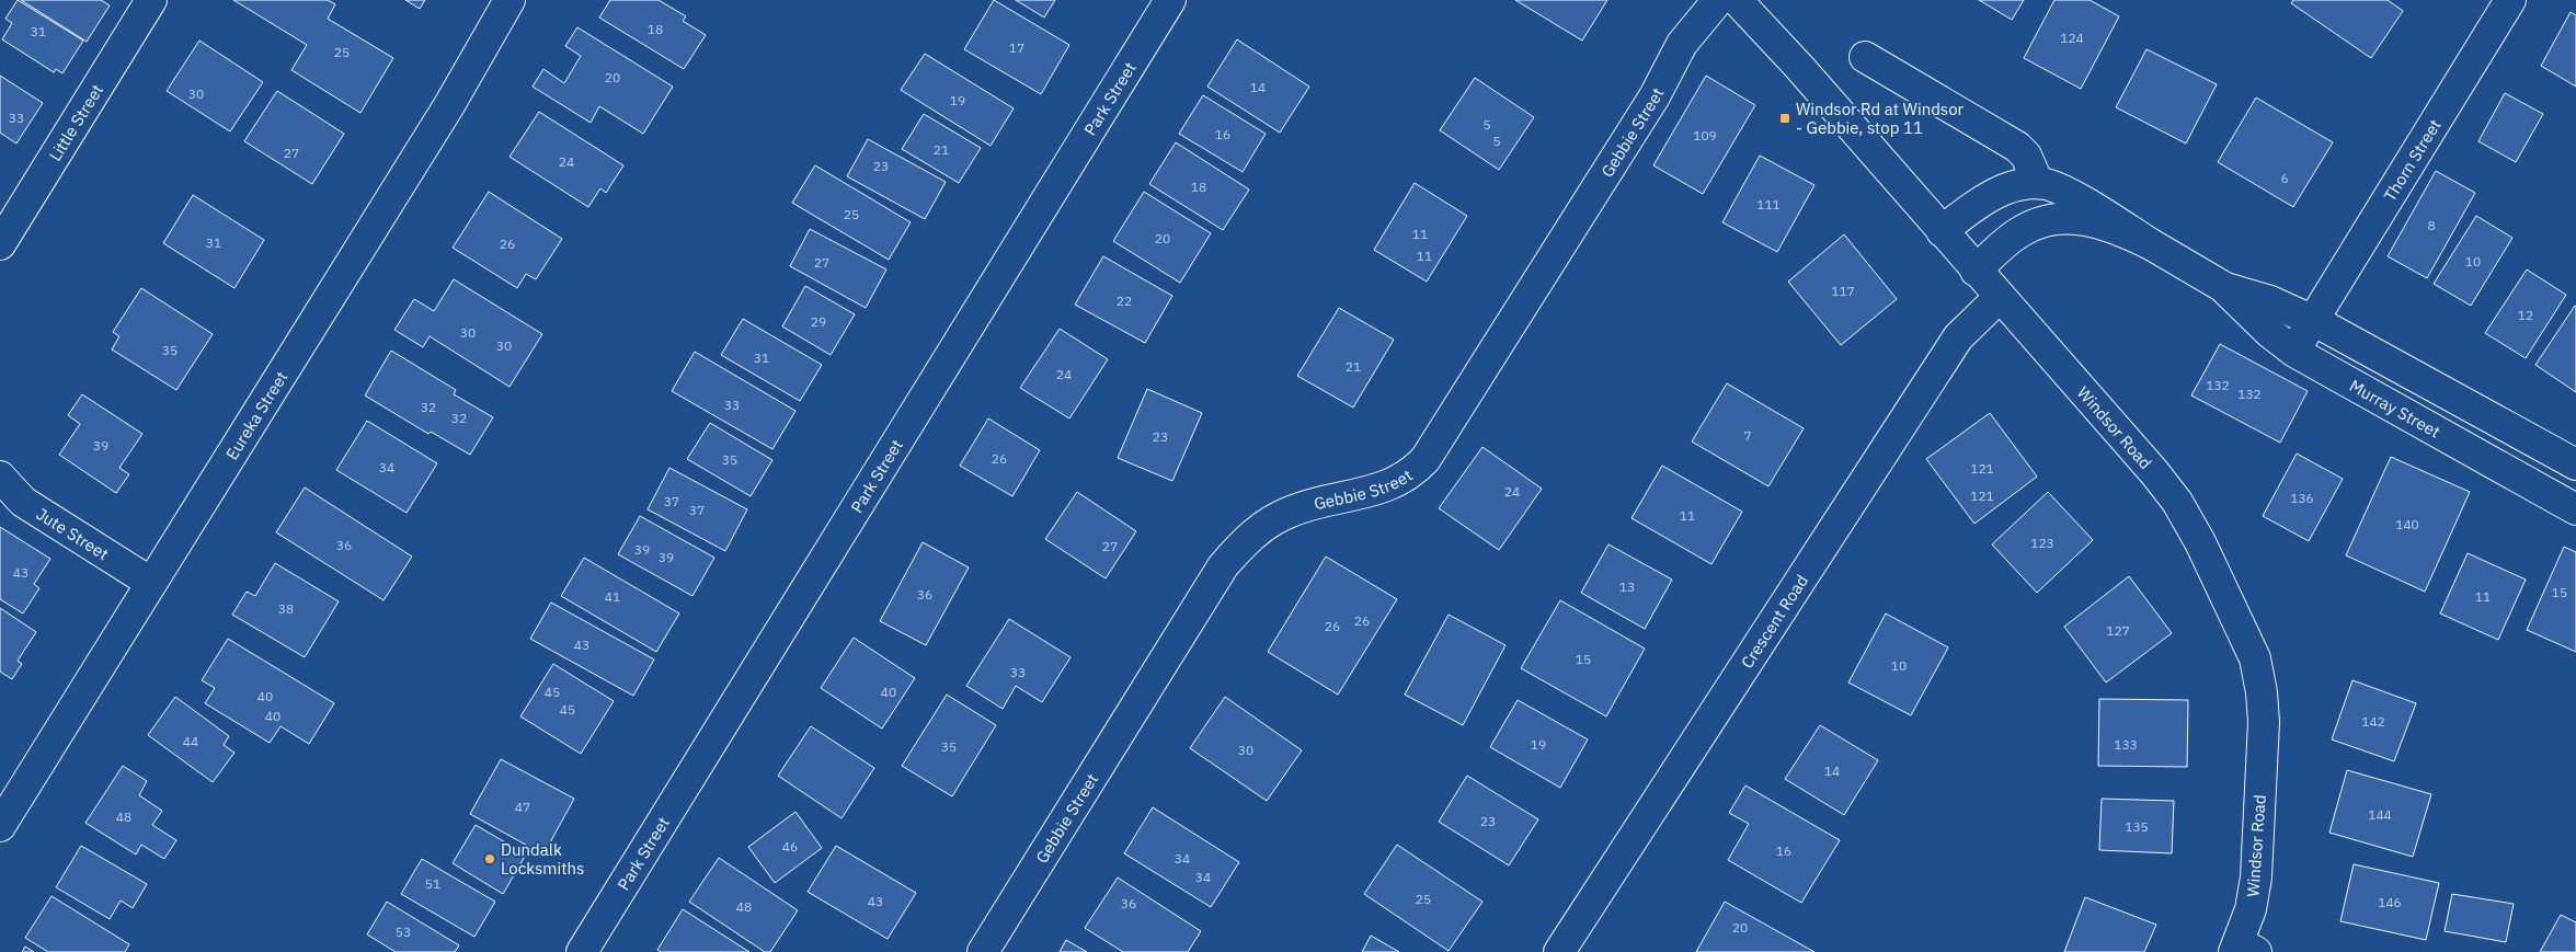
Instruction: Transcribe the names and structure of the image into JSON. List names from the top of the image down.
{
  "streets": {
    "street": [
      "Park Street",
      "Little Street",
      "Gebbie Street",
      "Thorn Street",
      "Murray Street",
      "Eureka Street",
      "Windsor Road",
      "Jute Street",
      "Crescent Road"
    ]
  },
  "crossings": [
    ["Thorn Street", "Murray Street"],
    ["Murray Street", "Windsor Road"],
    ["Eureka Street", "Jute Street"],
    ["Windsor Road", "Crescent Road"]
  ],
  "places": {
    "transit": ["Windsor Rd at Windsor - Gebbie, stop 11"],
    "other": ["Dundalk Locksmiths"]
  },
  "house_numbers": [
    "18",
    "31",
    "124",
    "17",
    "25",
    "20",
    "14",
    "30",
    "19",
    "33",
    "5",
    "16",
    "109",
    "5",
    "21",
    "27",
    "24",
    "23",
    "6",
    "18",
    "111",
    "25",
    "8",
    "11",
    "20",
    "31",
    "26",
    "11",
    "10",
    "27",
    "117",
    "22",
    "12",
    "29",
    "30",
    "30",
    "35",
    "31",
    "21",
    "24",
    "132",
    "132",
    "33",
    "32",
    "32",
    "7",
    "23",
    "39",
    "26",
    "35",
    "34",
    "121",
    "24",
    "121",
    "136",
    "37",
    "37",
    "11",
    "140",
    "123",
    "36",
    "27",
    "39",
    "39",
    "43",
    "13",
    "15",
    "36",
    "41",
    "11",
    "38",
    "26",
    "26",
    "127",
    "43",
    "15",
    "10",
    "33",
    "45",
    "40",
    "40",
    "45",
    "40",
    "142",
    "44",
    "19",
    "133",
    "35",
    "30",
    "14",
    "47",
    "144",
    "48",
    "23",
    "135",
    "46",
    "16",
    "34",
    "34",
    "51",
    "25",
    "43",
    "146",
    "36",
    "48",
    "20",
    "53"
  ]
}
